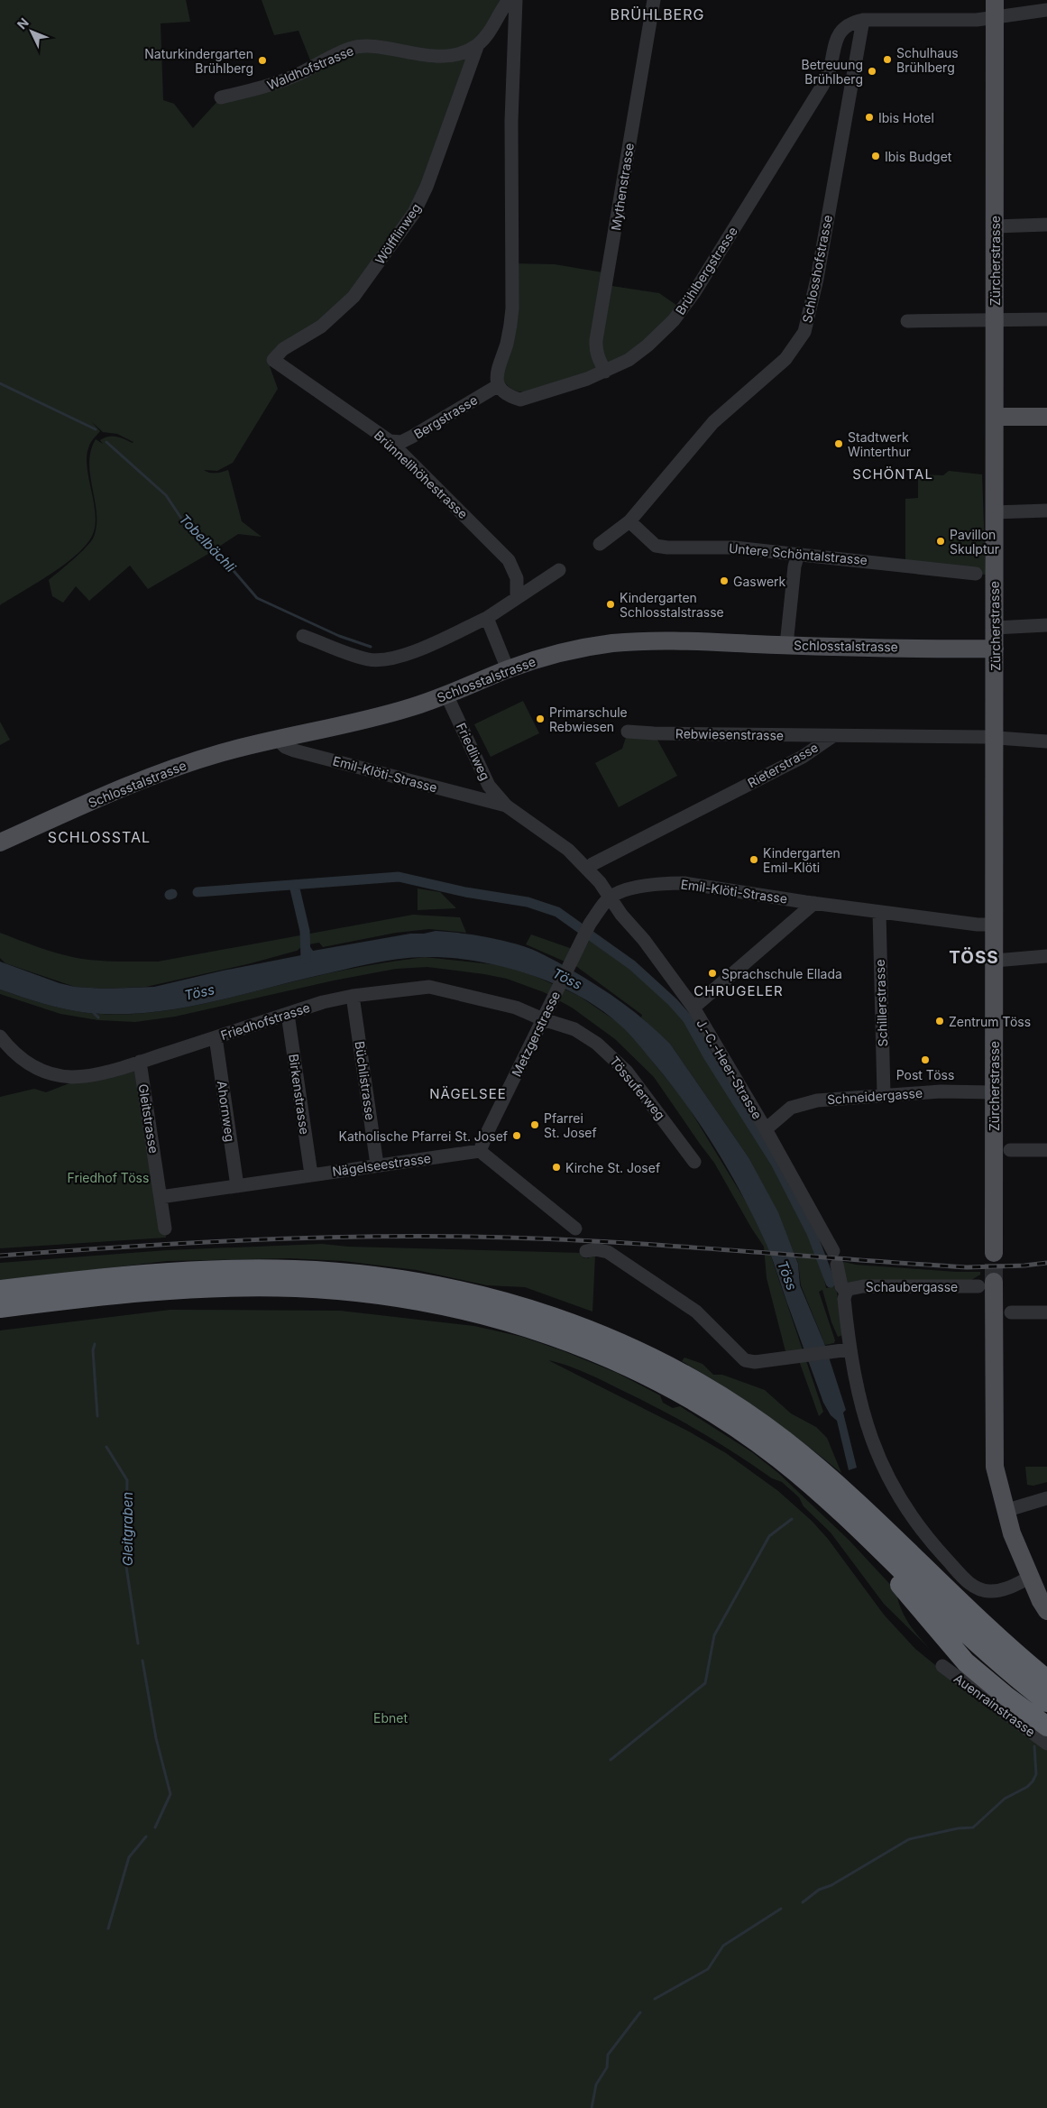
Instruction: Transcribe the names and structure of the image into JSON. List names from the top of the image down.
{
  "streets": {
    "main road": ["Zürcherstrasse", "Schlosstalstrasse"],
    "street": [
      "Waldhofstrasse",
      "Mythenstrasse",
      "Wölfflinweg",
      "Schlosshofstrasse",
      "Brühlbergstrasse",
      "Bergstrasse",
      "Brünnelihöhestrasse",
      "Untere Schöntalstrasse",
      "Rebwiesenstrasse",
      "Friedliweg",
      "Rieterstrasse",
      "Emil-Klöti-Strasse",
      "Schillerstrasse",
      "Friedhofstrasse",
      "Metzgerstrasse",
      "J.-C.-Heer-Strasse",
      "Büchlistrasse",
      "Tössuferweg",
      "Birkenstrasse",
      "Schneidergasse",
      "Ahornweg",
      "Gleitstrasse",
      "Nägelseestrasse",
      "Schaubergasse",
      "Auenrainstrasse"
    ]
  },
  "crossings": [
    ["Waldhofstrasse", "Wölfflinweg"],
    ["Mythenstrasse", "Brühlbergstrasse"],
    ["Wölfflinweg", "Brünnelihöhestrasse"],
    ["Zürcherstrasse", "Brühlbergstrasse"],
    ["Zürcherstrasse", "Schlosstalstrasse"],
    ["Zürcherstrasse", "Rieterstrasse"],
    ["Zürcherstrasse", "Emil-Klöti-Strasse"],
    ["Zürcherstrasse", "Schneidergasse"],
    ["Schlosshofstrasse", "Brühlbergstrasse"],
    ["Schlosshofstrasse", "Untere Schöntalstrasse"],
    ["Brühlbergstrasse", "Bergstrasse"],
    ["Bergstrasse", "Brünnelihöhestrasse"],
    ["Schlosstalstrasse", "Friedliweg"],
    ["Schlosstalstrasse", "Emil-Klöti-Strasse"],
    ["Rebwiesenstrasse", "Rieterstrasse"],
    ["Friedliweg", "Emil-Klöti-Strasse"],
    ["Rieterstrasse", "Emil-Klöti-Strasse"],
    ["Emil-Klöti-Strasse", "Schillerstrasse"],
    ["Emil-Klöti-Strasse", "Metzgerstrasse"],
    ["Emil-Klöti-Strasse", "J.-C.-Heer-Strasse"],
    ["Schillerstrasse", "Schneidergasse"],
    ["Friedhofstrasse", "Metzgerstrasse"],
    ["Friedhofstrasse", "Büchlistrasse"],
    ["Friedhofstrasse", "Tössuferweg"],
    ["Friedhofstrasse", "Birkenstrasse"],
    ["Friedhofstrasse", "Ahornweg"],
    ["Friedhofstrasse", "Gleitstrasse"],
    ["Metzgerstrasse", "J.-C.-Heer-Strasse"],
    ["Metzgerstrasse", "Tössuferweg"],
    ["Metzgerstrasse", "Nägelseestrasse"],
    ["J.-C.-Heer-Strasse", "Schneidergasse"],
    ["Büchlistrasse", "Nägelseestrasse"],
    ["Birkenstrasse", "Nägelseestrasse"],
    ["Ahornweg", "Nägelseestrasse"],
    ["Gleitstrasse", "Nägelseestrasse"]
  ],
  "districts": [
    "BRÜHLBERG",
    "SCHÖNTAL",
    "SCHLOSSTAL",
    "TÖSS",
    "CHRUGELER",
    "NÄGELSEE"
  ],
  "water": ["Tobelbächli", "Töss", "Gleitgraben"],
  "parks": ["Friedhof Töss", "Ebnet"],
  "places": [
    "Schulhaus Brühlberg",
    "Naturkindergarten Brühlberg",
    "Betreuung Brühlberg",
    "Ibis Hotel",
    "Ibis Budget",
    "Stadtwerk Winterthur",
    "Pavillon Skulptur",
    "Gaswerk",
    "Kindergarten Schlosstalstrasse",
    "Primarschule Rebwiesen",
    "Kindergarten Emil-Klöti",
    "Sprachschule Ellada",
    "Zentrum Töss",
    "Post Töss",
    "Pfarrei St. Josef",
    "Katholische Pfarrei St. Josef",
    "Kirche St. Josef"
  ],
  "north": "top left"
}
